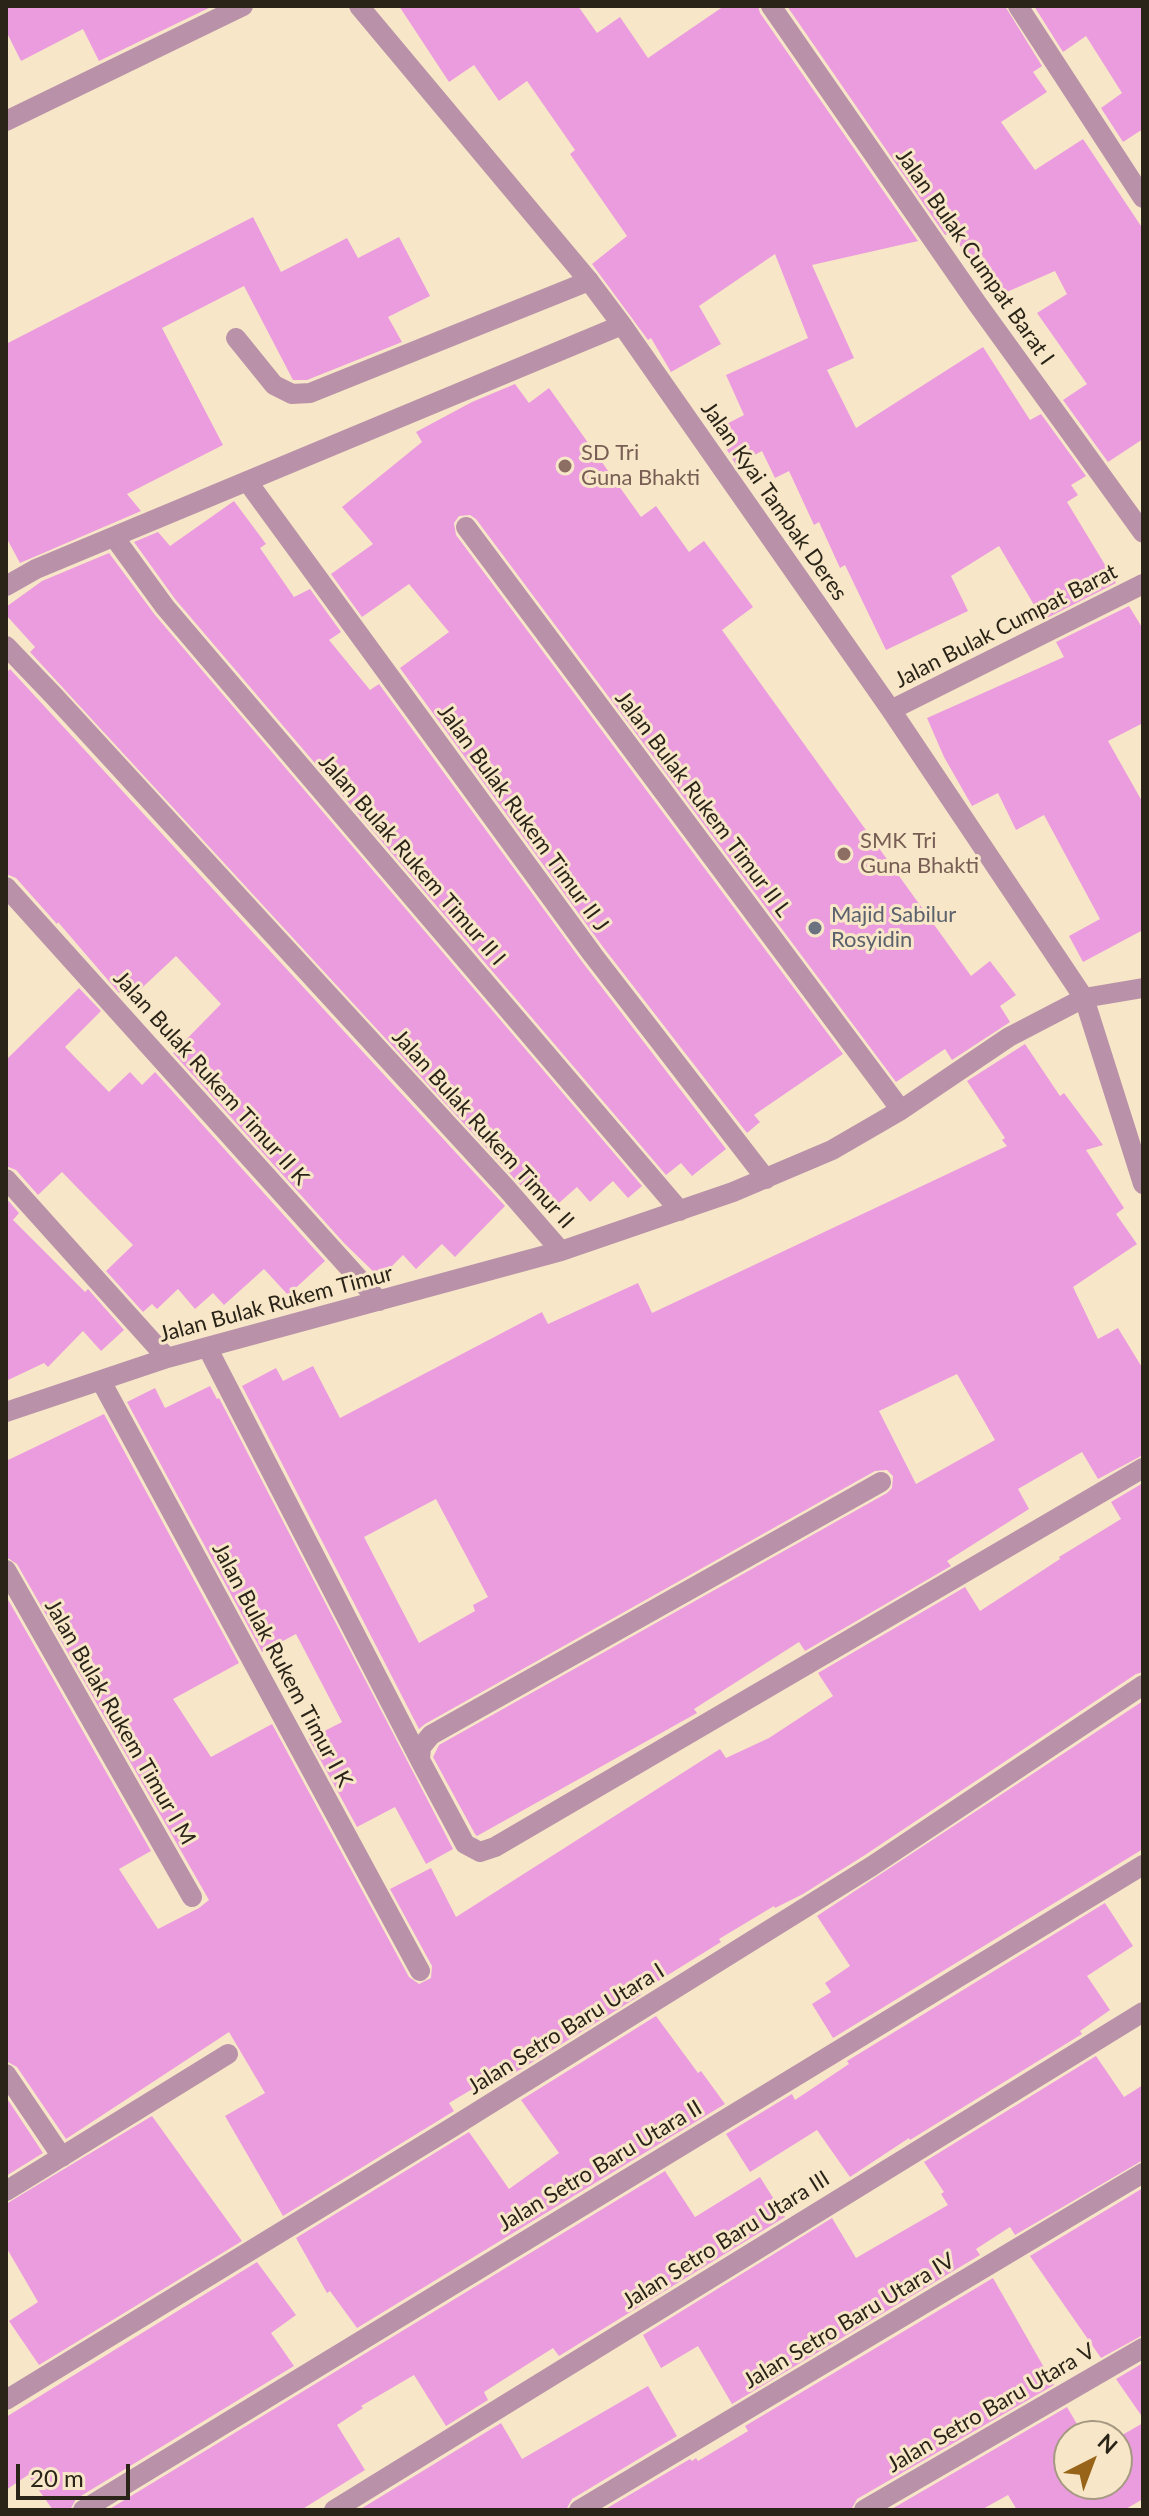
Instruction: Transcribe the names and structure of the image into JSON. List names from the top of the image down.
{
  "streets": {
    "street": [
      "Jalan Bulak Cumpat Barat I",
      "Jalan Kyai Tambak Deres",
      "Jalan Bulak Cumpat Barat",
      "Jalan Bulak Rukem Timur II L",
      "Jalan Bulak Rukem Timur II J",
      "Jalan Bulak Rukem Timur II I",
      "Jalan Bulak Rukem Timur II K",
      "Jalan Bulak Rukem Timur II",
      "Jalan Bulak Rukem Timur",
      "Jalan Bulak Rukem Timur I K",
      "Jalan Bulak Rukem Timur I M",
      "Jalan Setro Baru Utara I",
      "Jalan Setro Baru Utara II",
      "Jalan Setro Baru Utara III",
      "Jalan Setro Baru Utara IV",
      "Jalan Setro Baru Utara V"
    ]
  },
  "crossings": [
    ["Jalan Kyai Tambak Deres", "Jalan Bulak Cumpat Barat"],
    ["Jalan Kyai Tambak Deres", "Jalan Bulak Rukem Timur II"],
    ["Jalan Bulak Rukem Timur II L", "Jalan Bulak Rukem Timur II"],
    ["Jalan Bulak Rukem Timur II J", "Jalan Bulak Rukem Timur II"],
    ["Jalan Bulak Rukem Timur II I", "Jalan Bulak Rukem Timur II"],
    ["Jalan Bulak Rukem Timur II K", "Jalan Bulak Rukem Timur"],
    ["Jalan Bulak Rukem Timur II", "Jalan Bulak Rukem Timur"],
    ["Jalan Bulak Rukem Timur", "Jalan Bulak Rukem Timur I K"]
  ],
  "places": ["SD Tri Guna Bhakti", "SMK Tri Guna Bhakti", "Majid Sabilur Rosyidin"],
  "scale_bar": "20 m",
  "north": "top right"
}
